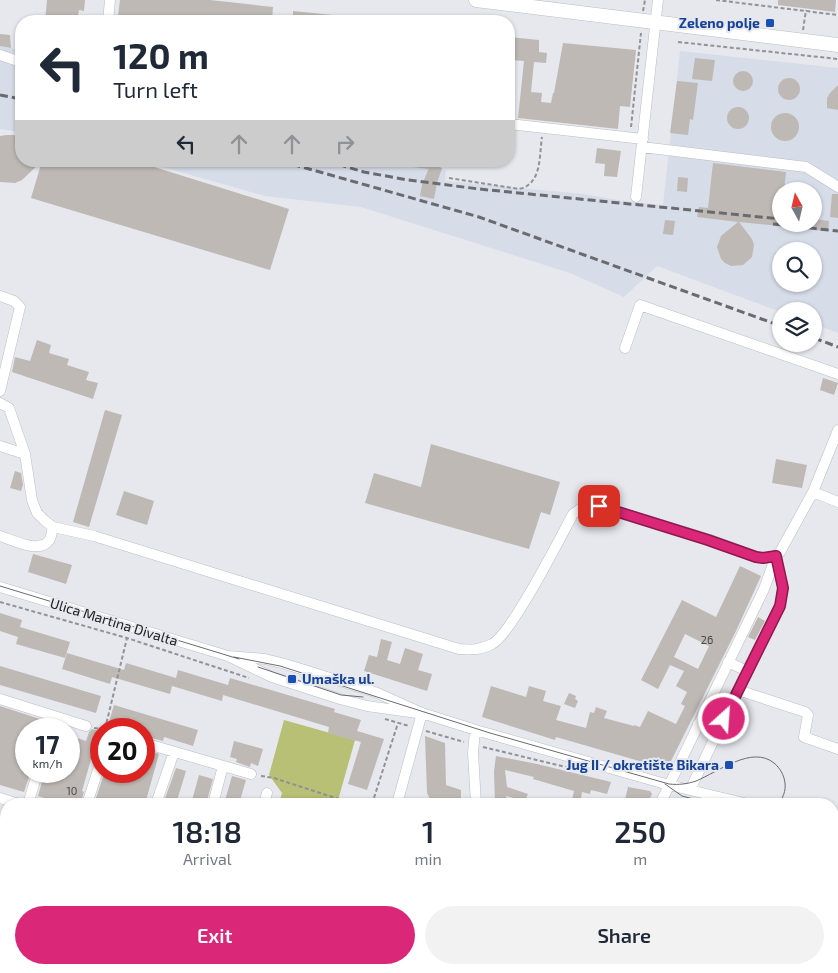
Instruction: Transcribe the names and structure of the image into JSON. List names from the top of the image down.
{
  "streets": {
    "street": ["Ulica Martina Divalta"]
  },
  "places": {
    "transit": ["Zeleno polje", "Umaška ul.", "Jug II / okretište Bikara"]
  },
  "house_numbers": ["26", "10"],
  "north": "top",
  "page": {
    "turn": ["120 m", "Turn left"],
    "speed": "17 km/h",
    "limit": "20",
    "eta": [
      "18:18",
      "Arrival",
      "1",
      "min",
      "250",
      "m"
    ],
    "buttons": ["Exit", "Share"]
  }
}
